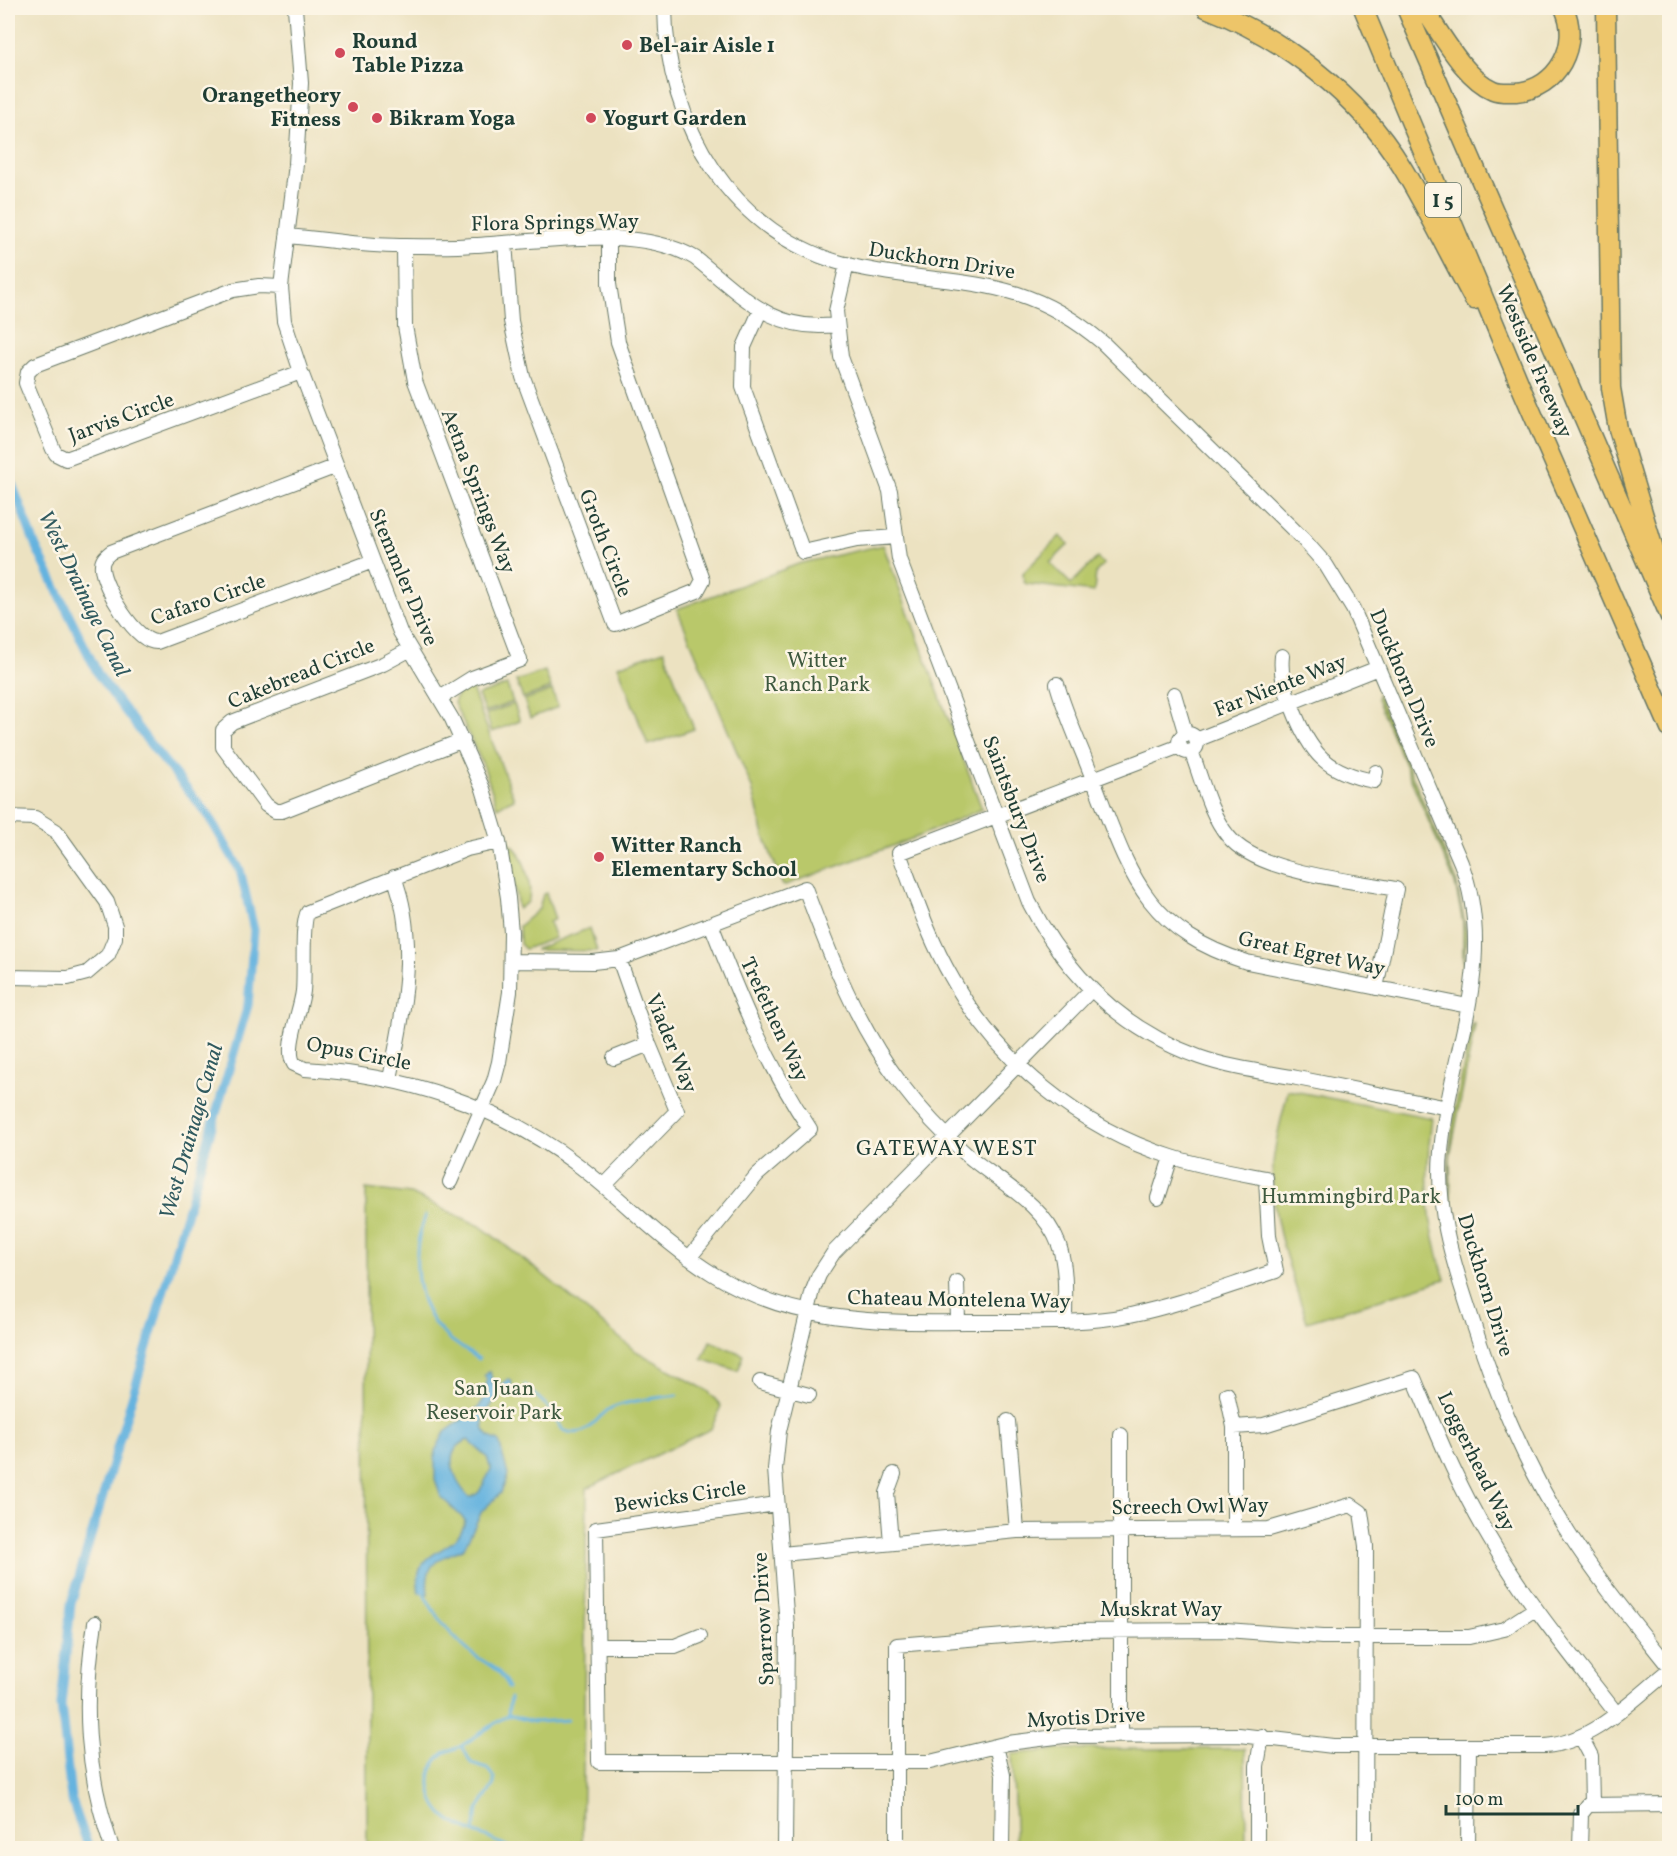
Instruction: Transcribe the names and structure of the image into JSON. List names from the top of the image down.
{
  "streets": {
    "highway": ["I 5", "Westside Freeway"],
    "street": [
      "Flora Springs Way",
      "Duckhorn Drive",
      "Jarvis Circle",
      "Aetna Springs Way",
      "Groth Circle",
      "Stemmler Drive",
      "Cafaro Circle",
      "Cakebread Circle",
      "Far Niente Way",
      "Saintsbury Drive",
      "Great Egret Way",
      "Trefethen Way",
      "Viader Way",
      "Opus Circle",
      "Chateau Montelena Way",
      "Loggerhead Way",
      "Bewicks Circle",
      "Screech Owl Way",
      "Muskrat Way",
      "Sparrow Drive",
      "Myotis Drive"
    ]
  },
  "crossings": [
    ["Flora Springs Way", "Aetna Springs Way"],
    ["Flora Springs Way", "Groth Circle"],
    ["Flora Springs Way", "Stemmler Drive"],
    ["Flora Springs Way", "Saintsbury Drive"],
    ["Duckhorn Drive", "Far Niente Way"],
    ["Duckhorn Drive", "Saintsbury Drive"],
    ["Duckhorn Drive", "Great Egret Way"],
    ["Duckhorn Drive", "Myotis Drive"],
    ["Jarvis Circle", "Stemmler Drive"],
    ["Aetna Springs Way", "Stemmler Drive"],
    ["Stemmler Drive", "Cafaro Circle"],
    ["Stemmler Drive", "Cakebread Circle"],
    ["Stemmler Drive", "Opus Circle"],
    ["Stemmler Drive", "Chateau Montelena Way"],
    ["Far Niente Way", "Saintsbury Drive"],
    ["Far Niente Way", "Great Egret Way"],
    ["Far Niente Way", "Chateau Montelena Way"],
    ["Far Niente Way", "Sparrow Drive"],
    ["Saintsbury Drive", "Sparrow Drive"],
    ["Trefethen Way", "Chateau Montelena Way"],
    ["Viader Way", "Chateau Montelena Way"],
    ["Opus Circle", "Chateau Montelena Way"],
    ["Chateau Montelena Way", "Sparrow Drive"],
    ["Loggerhead Way", "Muskrat Way"],
    ["Loggerhead Way", "Myotis Drive"],
    ["Bewicks Circle", "Sparrow Drive"],
    ["Bewicks Circle", "Myotis Drive"],
    ["Screech Owl Way", "Muskrat Way"],
    ["Screech Owl Way", "Sparrow Drive"],
    ["Screech Owl Way", "Myotis Drive"],
    ["Muskrat Way", "Myotis Drive"],
    ["Sparrow Drive", "Myotis Drive"]
  ],
  "districts": ["GATEWAY WEST"],
  "water": ["West Drainage Canal"],
  "parks": ["Witter Ranch Park", "Hummingbird Park", "San Juan Reservoir Park"],
  "places": [
    "Bel-air Aisle 1",
    "Round Table Pizza",
    "Orangetheory Fitness",
    "Bikram Yoga",
    "Yogurt Garden",
    "Witter Ranch Elementary School"
  ],
  "scale_bar": "100 m"
}
